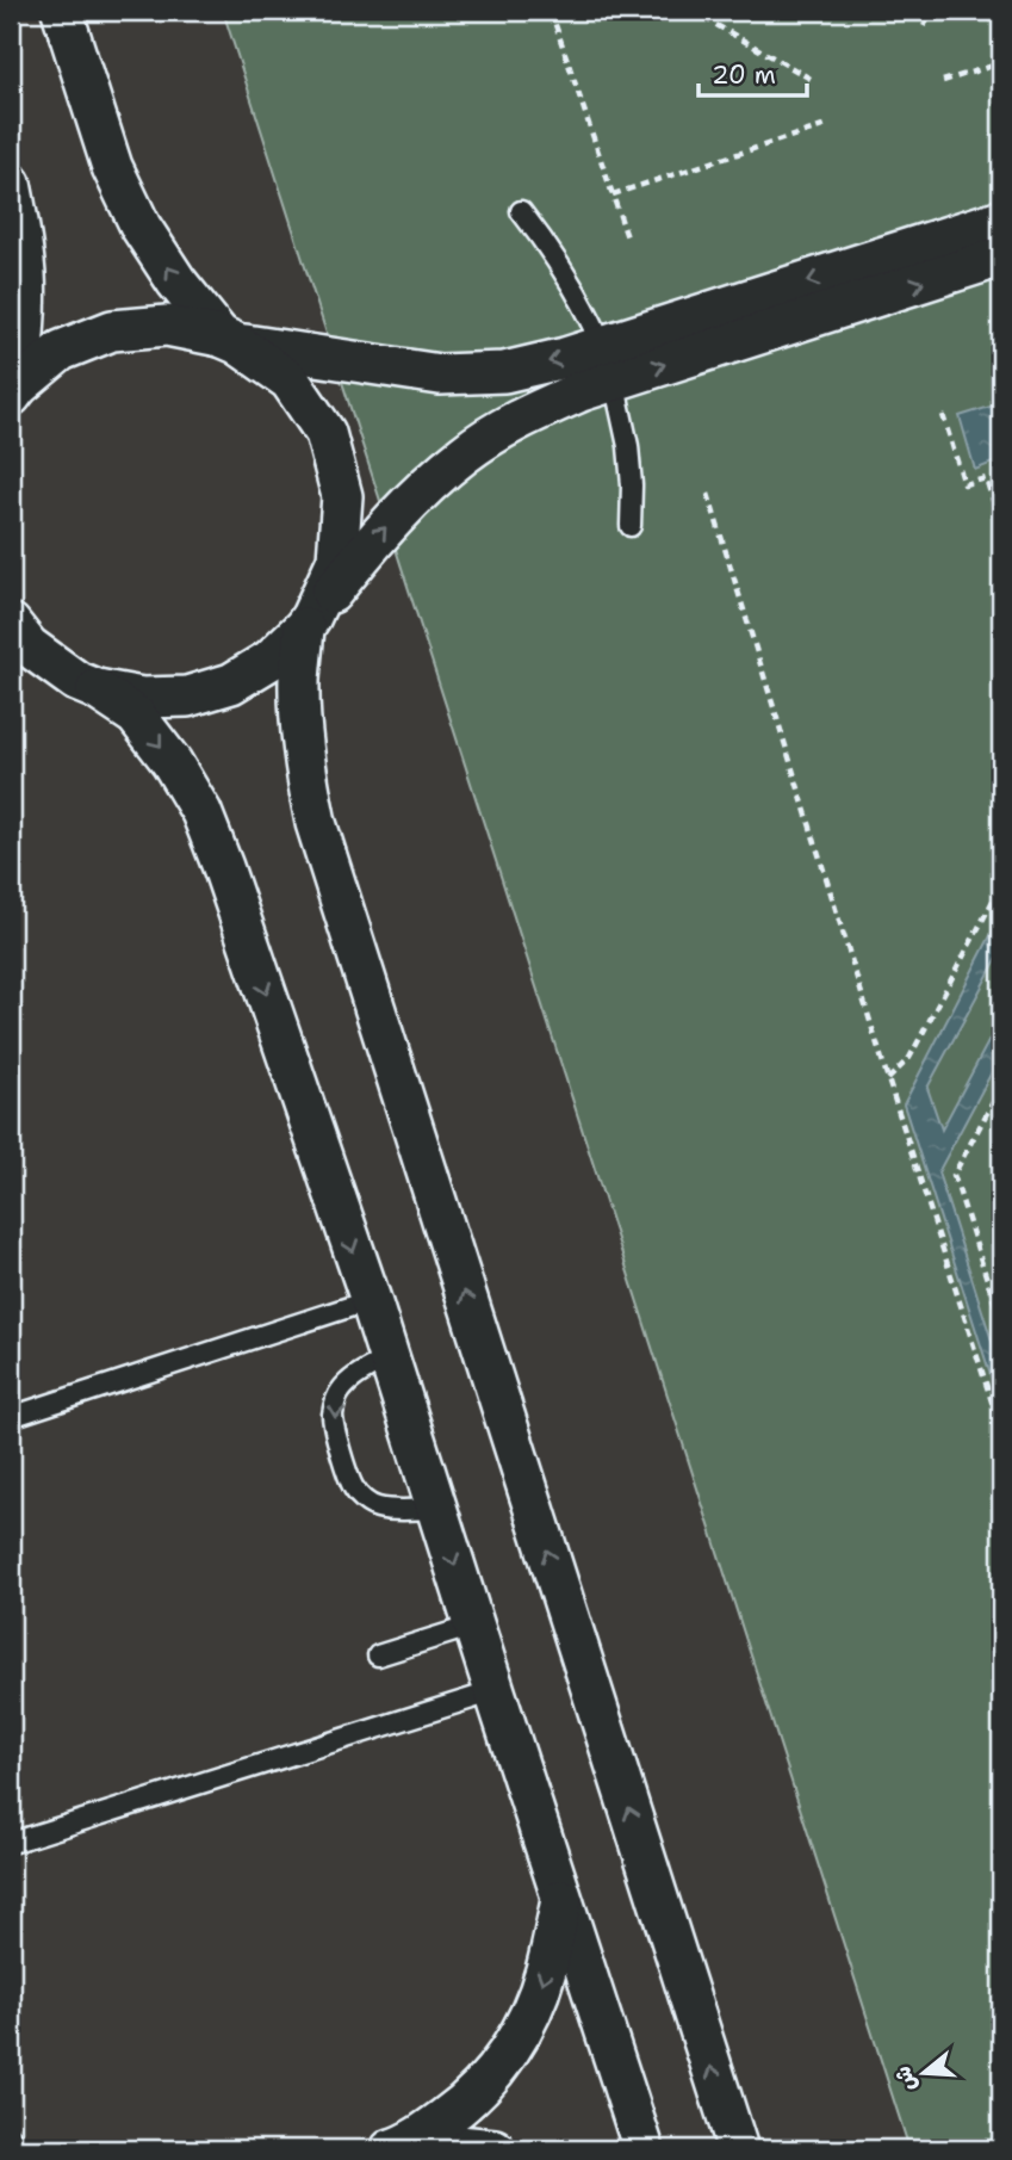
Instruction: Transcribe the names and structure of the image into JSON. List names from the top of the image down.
{
  "scale_bar": "20 m",
  "north": "left"
}
